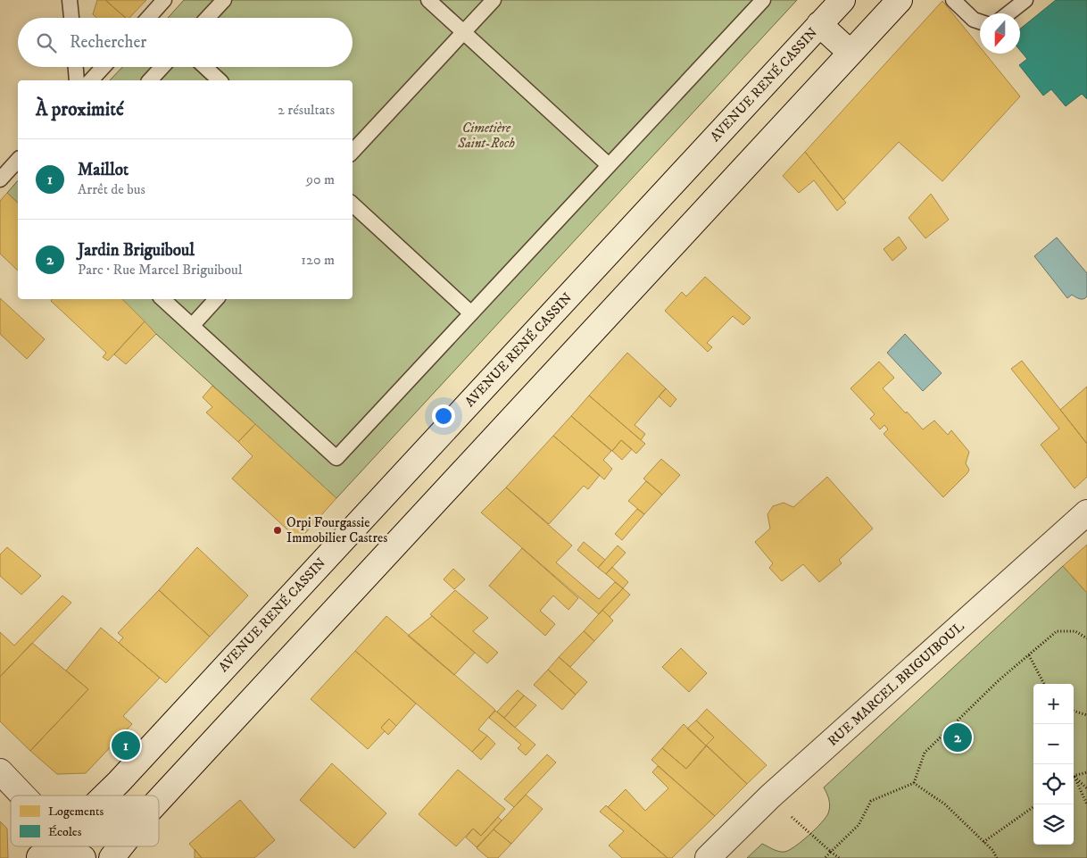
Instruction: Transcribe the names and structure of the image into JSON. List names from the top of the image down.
{
  "streets": {
    "main road": ["AVENUE RENÉ CASSIN", "RUE MARCEL BRIGUIBOUL"]
  },
  "parks": ["Cimetière Saint-Roch"],
  "places": ["Orpi Fourgassie Immobilier Castres"],
  "legend": ["Logements", "Écoles"],
  "north": "bottom",
  "page": {
    "search": "Rechercher",
    "heading": ["À proximité", "2 résultats"],
    "list": [
      {
        "mark": "1",
        "name": "Maillot",
        "note": "Arrêt de bus",
        "value": "90 m"
      },
      {
        "mark": "2",
        "name": "Jardin Briguiboul",
        "note": "Parc · Rue Marcel Briguiboul",
        "value": "120 m"
      }
    ],
    "map_buttons": ["+", "−"],
    "pins": ["2", "1"]
  }
}
